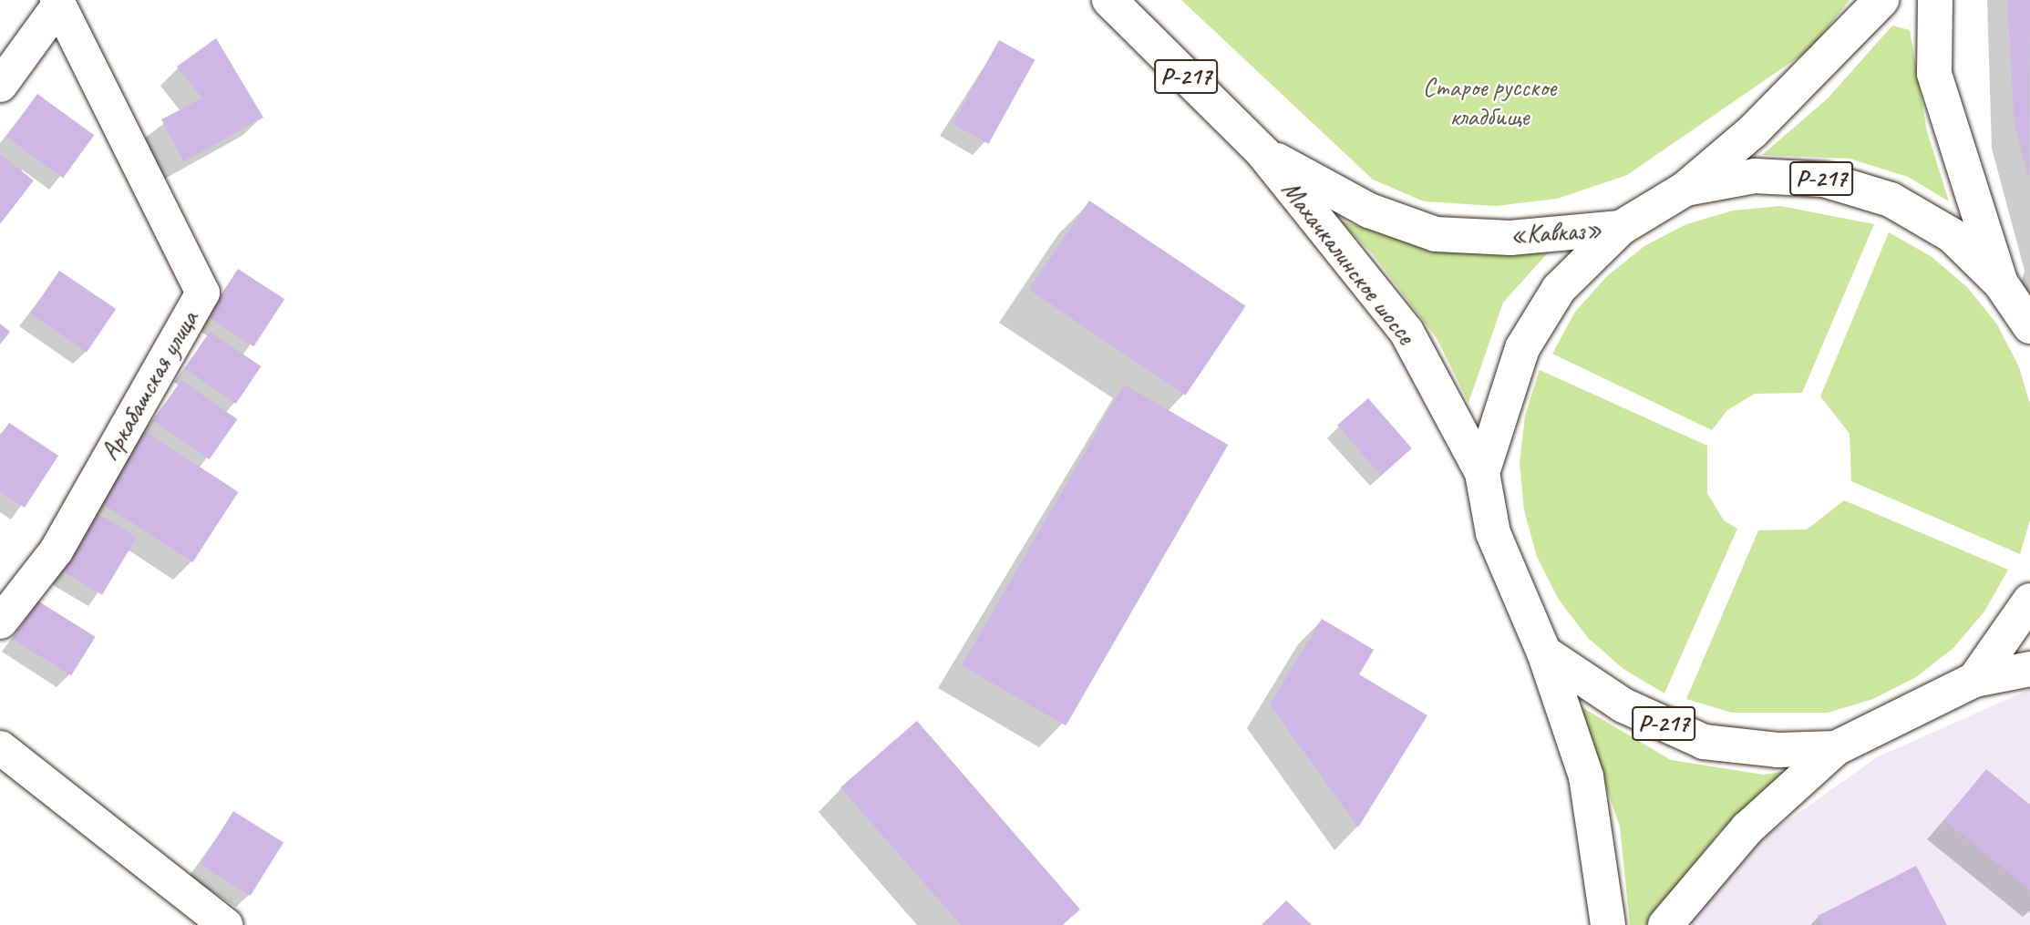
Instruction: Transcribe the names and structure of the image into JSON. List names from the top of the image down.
{
  "streets": {
    "main road": ["Р-217", "«Кавказ»", "Махачкалинское шоссе"],
    "street": ["Аркабашская улица"]
  },
  "crossings": [
    ["Р-217", "«Кавказ»"],
    ["Р-217", "Махачкалинское шоссе"],
    ["«Кавказ»", "Махачкалинское шоссе"]
  ],
  "parks": ["Старое русское кладбище"]
}
